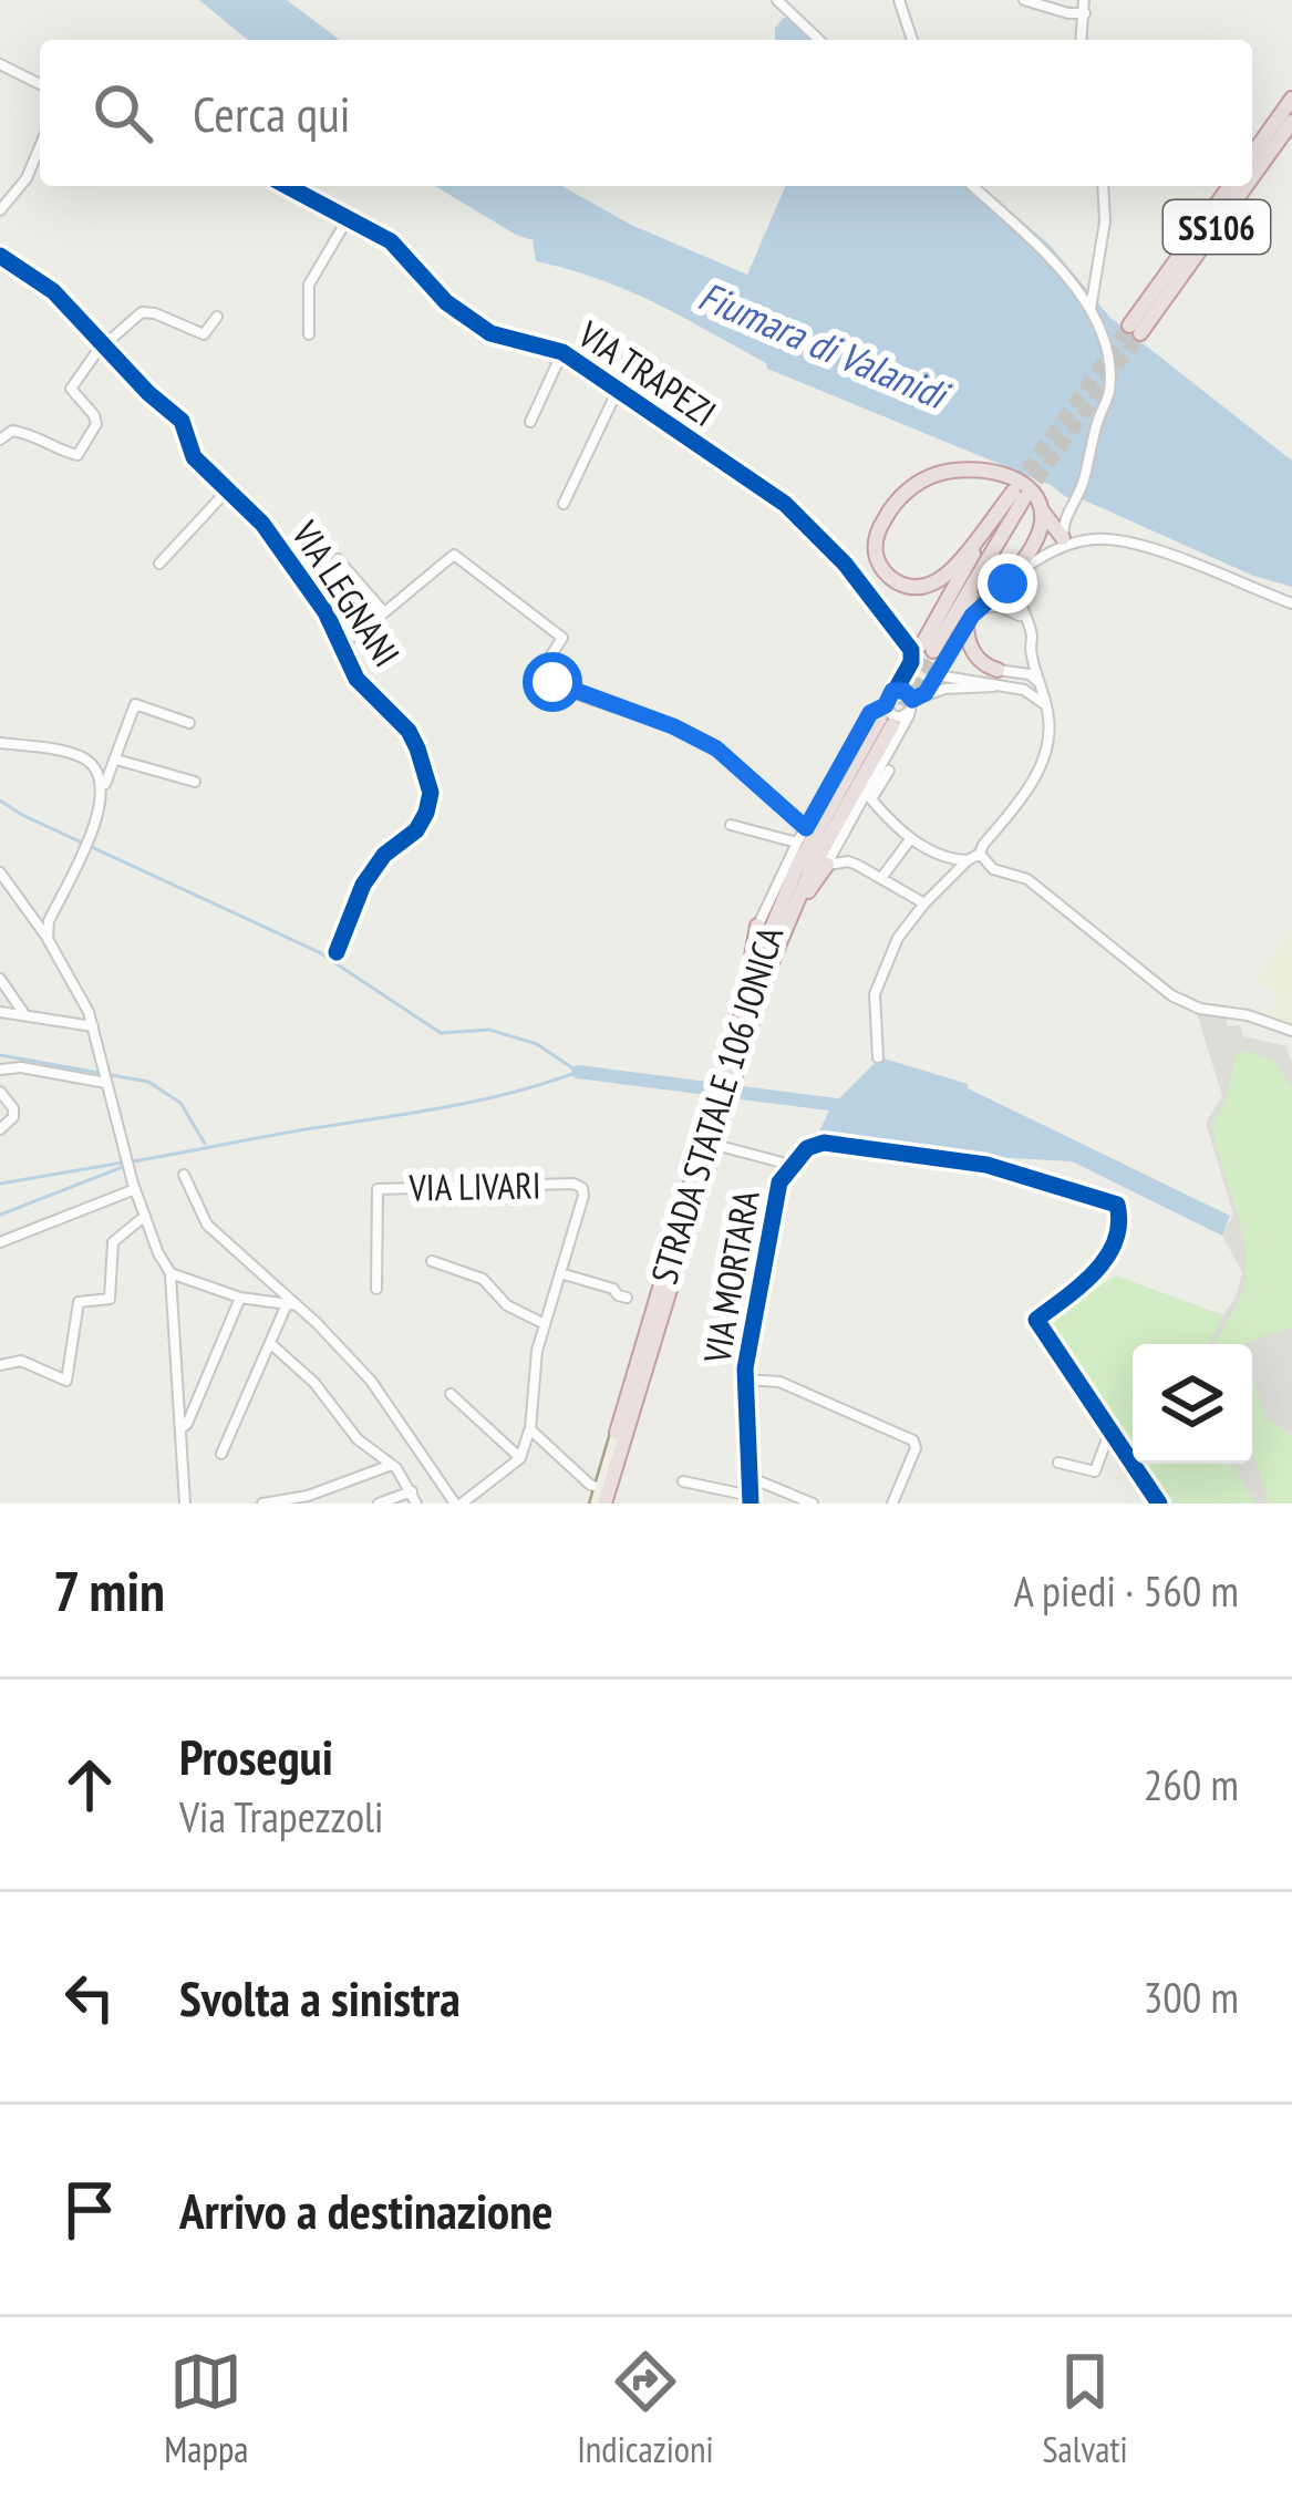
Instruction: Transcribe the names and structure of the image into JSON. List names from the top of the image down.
{
  "streets": {
    "highway": ["SS106", "STRADA STATALE 106 JONICA"],
    "street": [
      "VIA TRAPEZI",
      "VIA LEGNANI",
      "VIA LIVARI",
      "VIA MORTARA"
    ]
  },
  "water": ["Fiumara di Valanidi"],
  "page": {
    "search": "Cerca qui",
    "heading": ["7 min", "A piedi · 560 m"],
    "list": [
      ["Prosegui", "Via Trapezzoli", "260 m"],
      ["Svolta a sinistra", "300 m"],
      "Arrivo a destinazione"
    ],
    "nav": ["Mappa", "Indicazioni", "Salvati"]
  }
}
